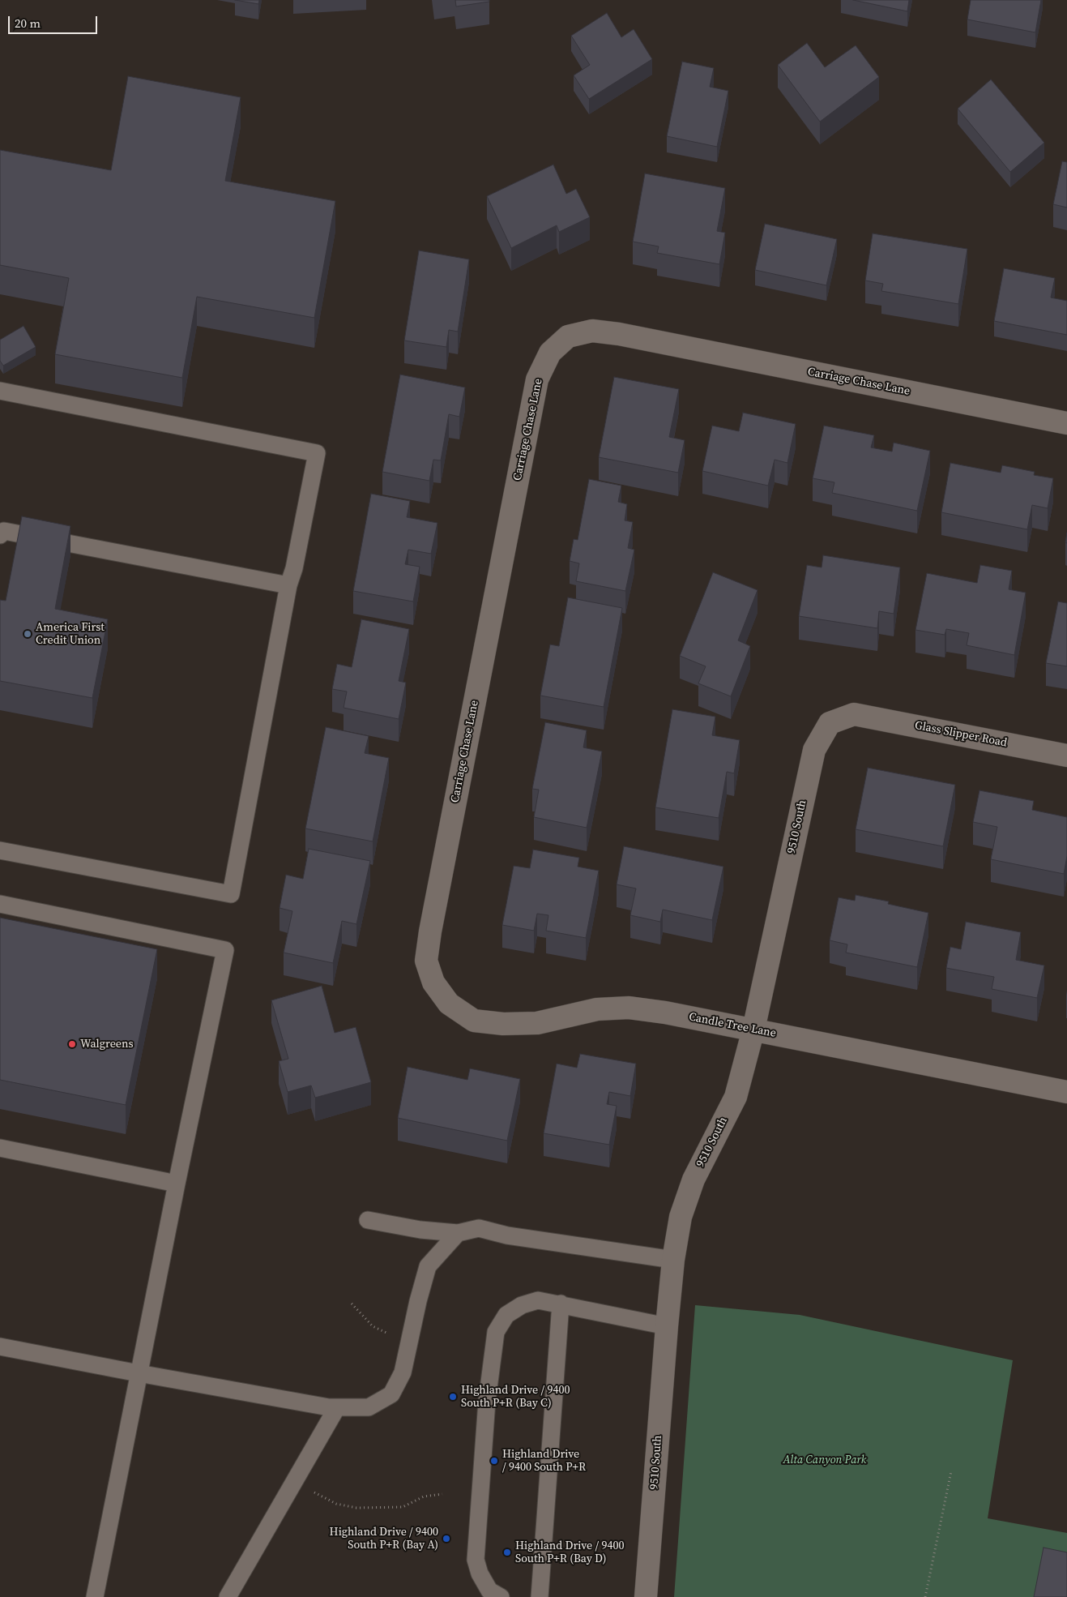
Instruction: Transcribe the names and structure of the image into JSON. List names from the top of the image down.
{
  "streets": {
    "street": [
      "Carriage Chase Lane",
      "Glass Slipper Road",
      "9510 South",
      "Candle Tree Lane"
    ]
  },
  "crossings": [
    ["Carriage Chase Lane", "Candle Tree Lane"],
    ["Glass Slipper Road", "9510 South"],
    ["9510 South", "Candle Tree Lane"]
  ],
  "parks": ["Alta Canyon Park"],
  "places": [
    "America First Credit Union",
    "Walgreens",
    "Highland Drive / 9400 South P+R (Bay C)",
    "Highland Drive / 9400 South P+R",
    "Highland Drive / 9400 South P+R (Bay A)",
    "Highland Drive / 9400 South P+R (Bay D)"
  ],
  "scale_bar": "20 m"
}
